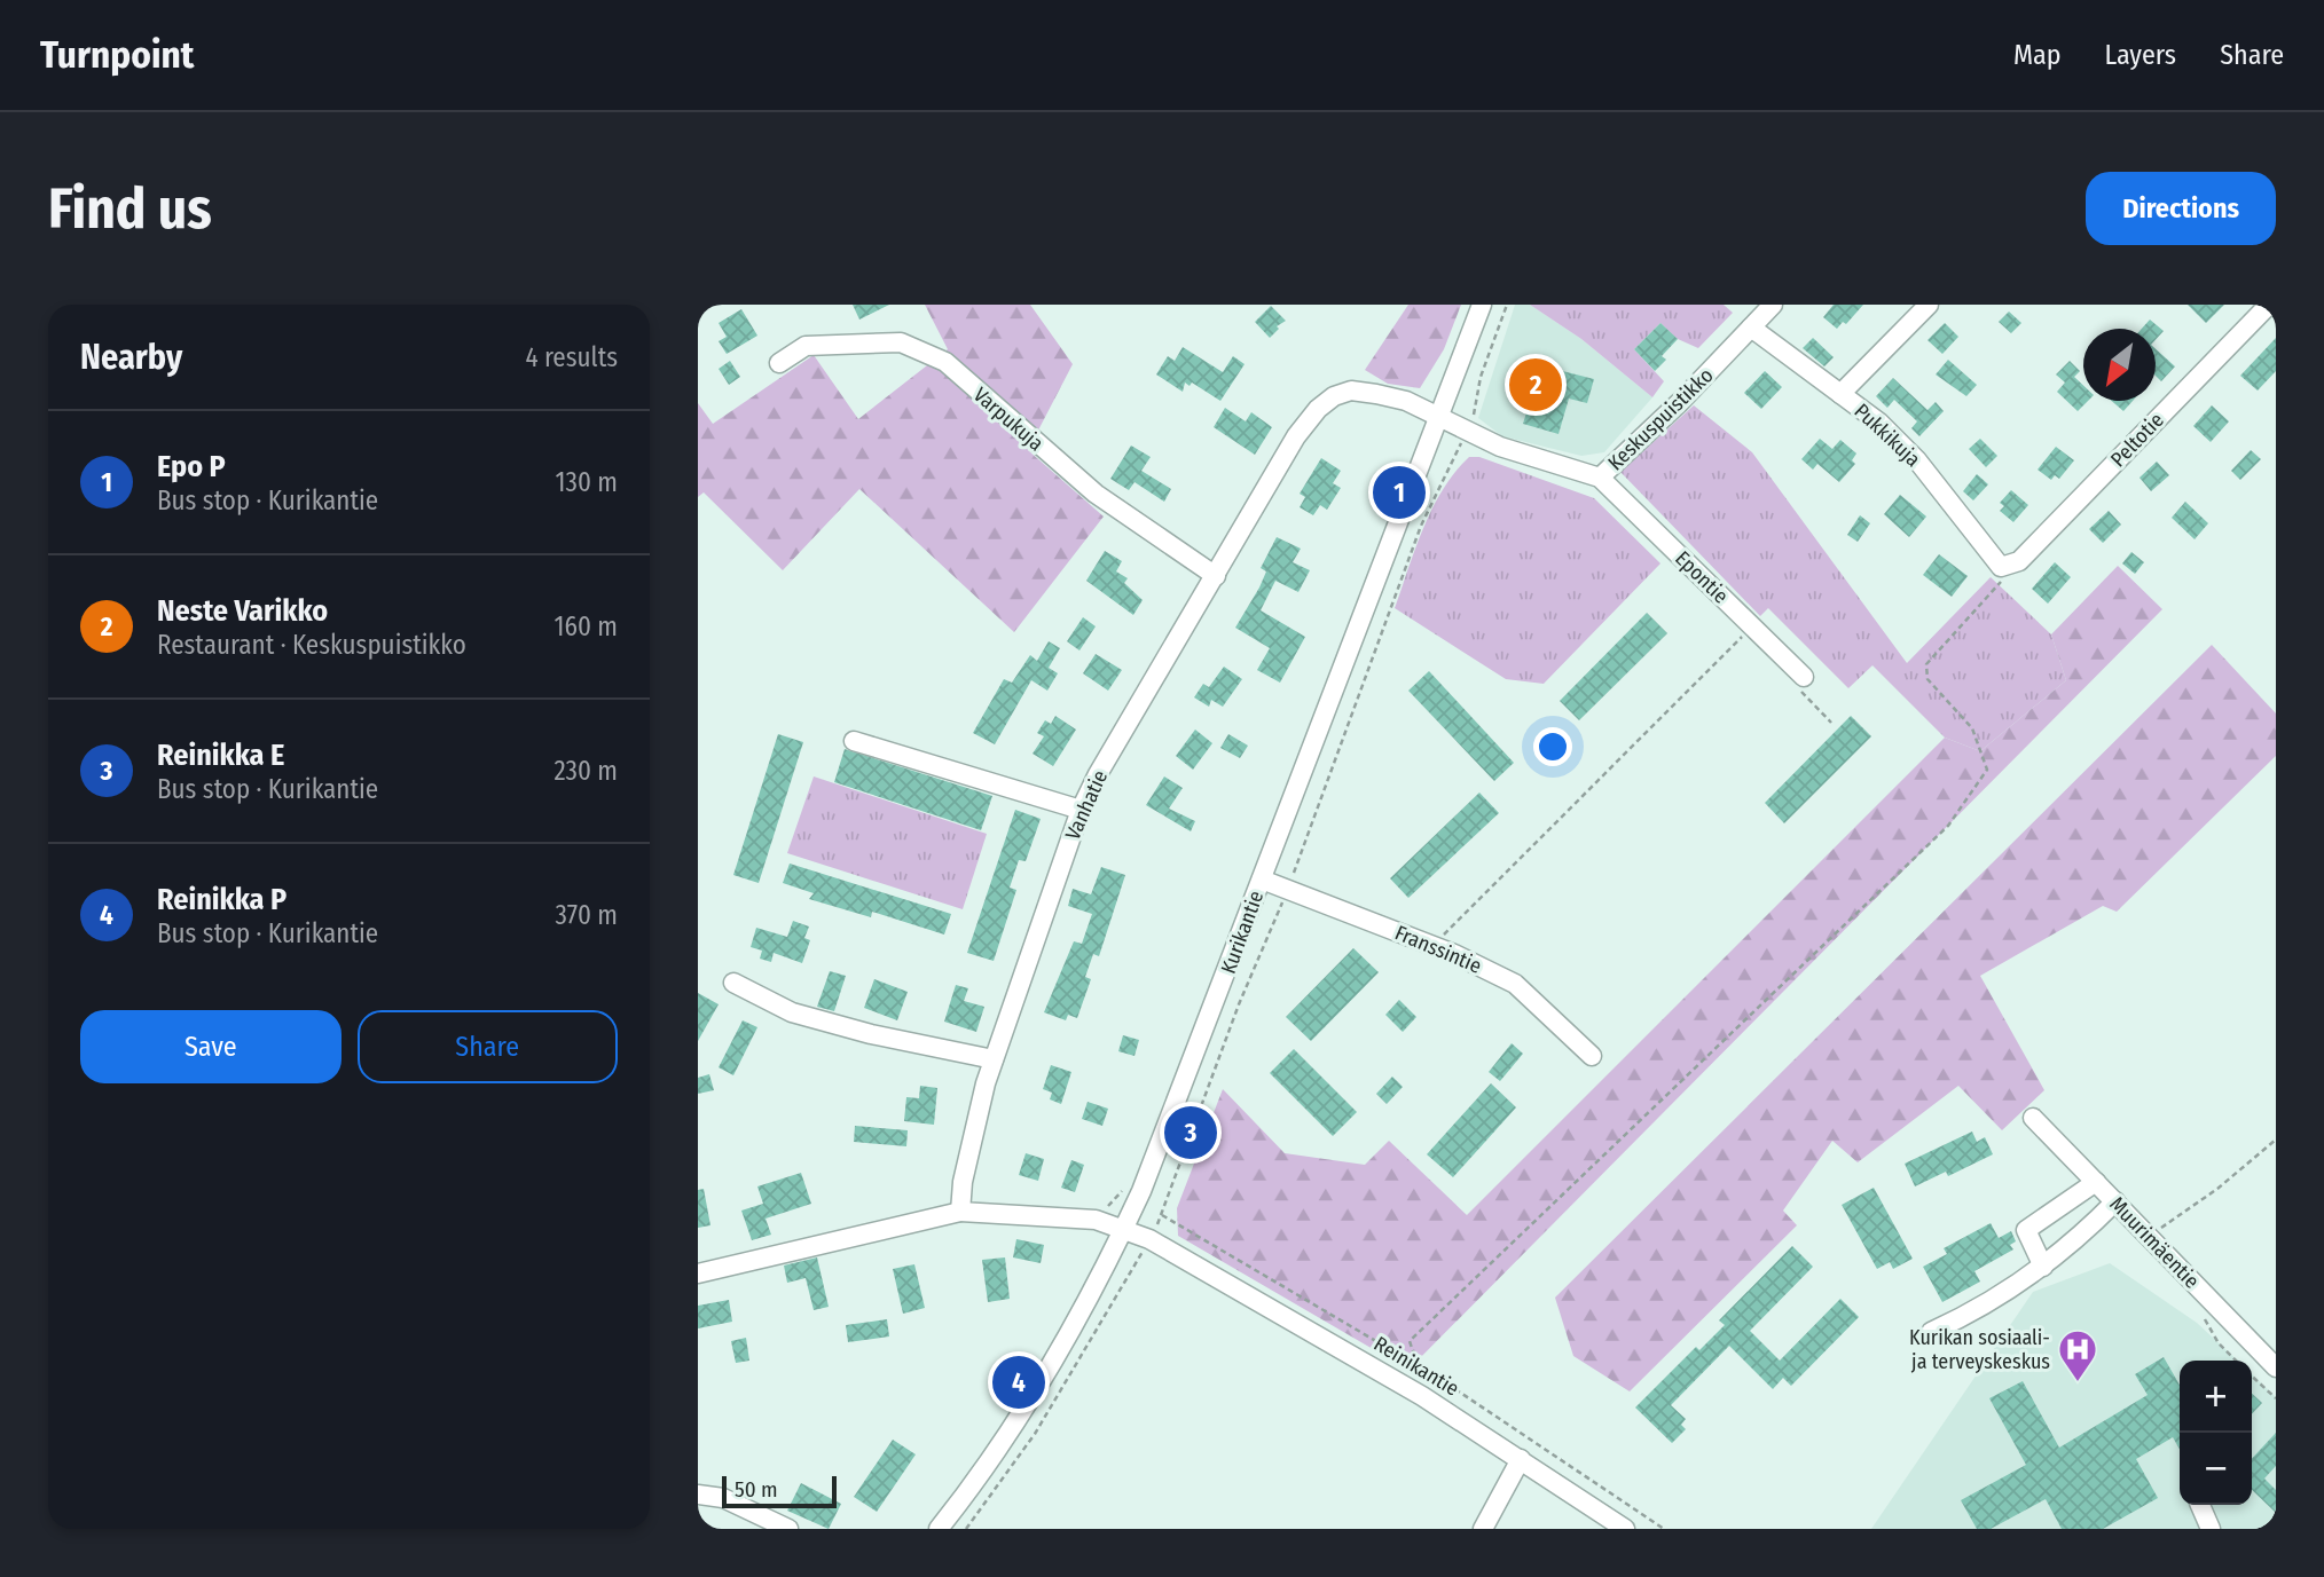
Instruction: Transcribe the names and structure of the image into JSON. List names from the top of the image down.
{
  "streets": {
    "street": [
      "Varpukuja",
      "Keskuspuistikko",
      "Pukkikuja",
      "Peltotie",
      "Epontie",
      "Vanhatie",
      "Kurikantie",
      "Franssintie",
      "Muurimäentie",
      "Reinikantie"
    ]
  },
  "crossings": [
    ["Varpukuja", "Vanhatie"],
    ["Keskuspuistikko", "Pukkikuja"],
    ["Keskuspuistikko", "Epontie"],
    ["Keskuspuistikko", "Vanhatie"],
    ["Keskuspuistikko", "Kurikantie"],
    ["Pukkikuja", "Peltotie"],
    ["Vanhatie", "Kurikantie"],
    ["Kurikantie", "Franssintie"],
    ["Kurikantie", "Reinikantie"]
  ],
  "places": {
    "hospital": ["Kurikan sosiaali- ja terveyskeskus"]
  },
  "scale_bar": "50 m",
  "north": "bottom left",
  "page": {
    "header": "Turnpoint",
    "nav": ["Map", "Layers", "Share"],
    "buttons": [
      "Directions",
      ["Save", "Share"]
    ],
    "title": "Find us",
    "heading": ["Nearby", "4 results"],
    "pins": [
      "2",
      "1",
      "3",
      "4"
    ],
    "list": [
      {
        "mark": "1",
        "name": "Epo P",
        "note": "Bus stop · Kurikantie",
        "value": "130 m"
      },
      {
        "mark": "2",
        "name": "Neste Varikko",
        "note": "Restaurant · Keskuspuistikko",
        "value": "160 m"
      },
      {
        "mark": "3",
        "name": "Reinikka E",
        "note": "Bus stop · Kurikantie",
        "value": "230 m"
      },
      {
        "mark": "4",
        "name": "Reinikka P",
        "note": "Bus stop · Kurikantie",
        "value": "370 m"
      }
    ],
    "map_buttons": ["+", "−"],
    "scale": "50 m"
  }
}
